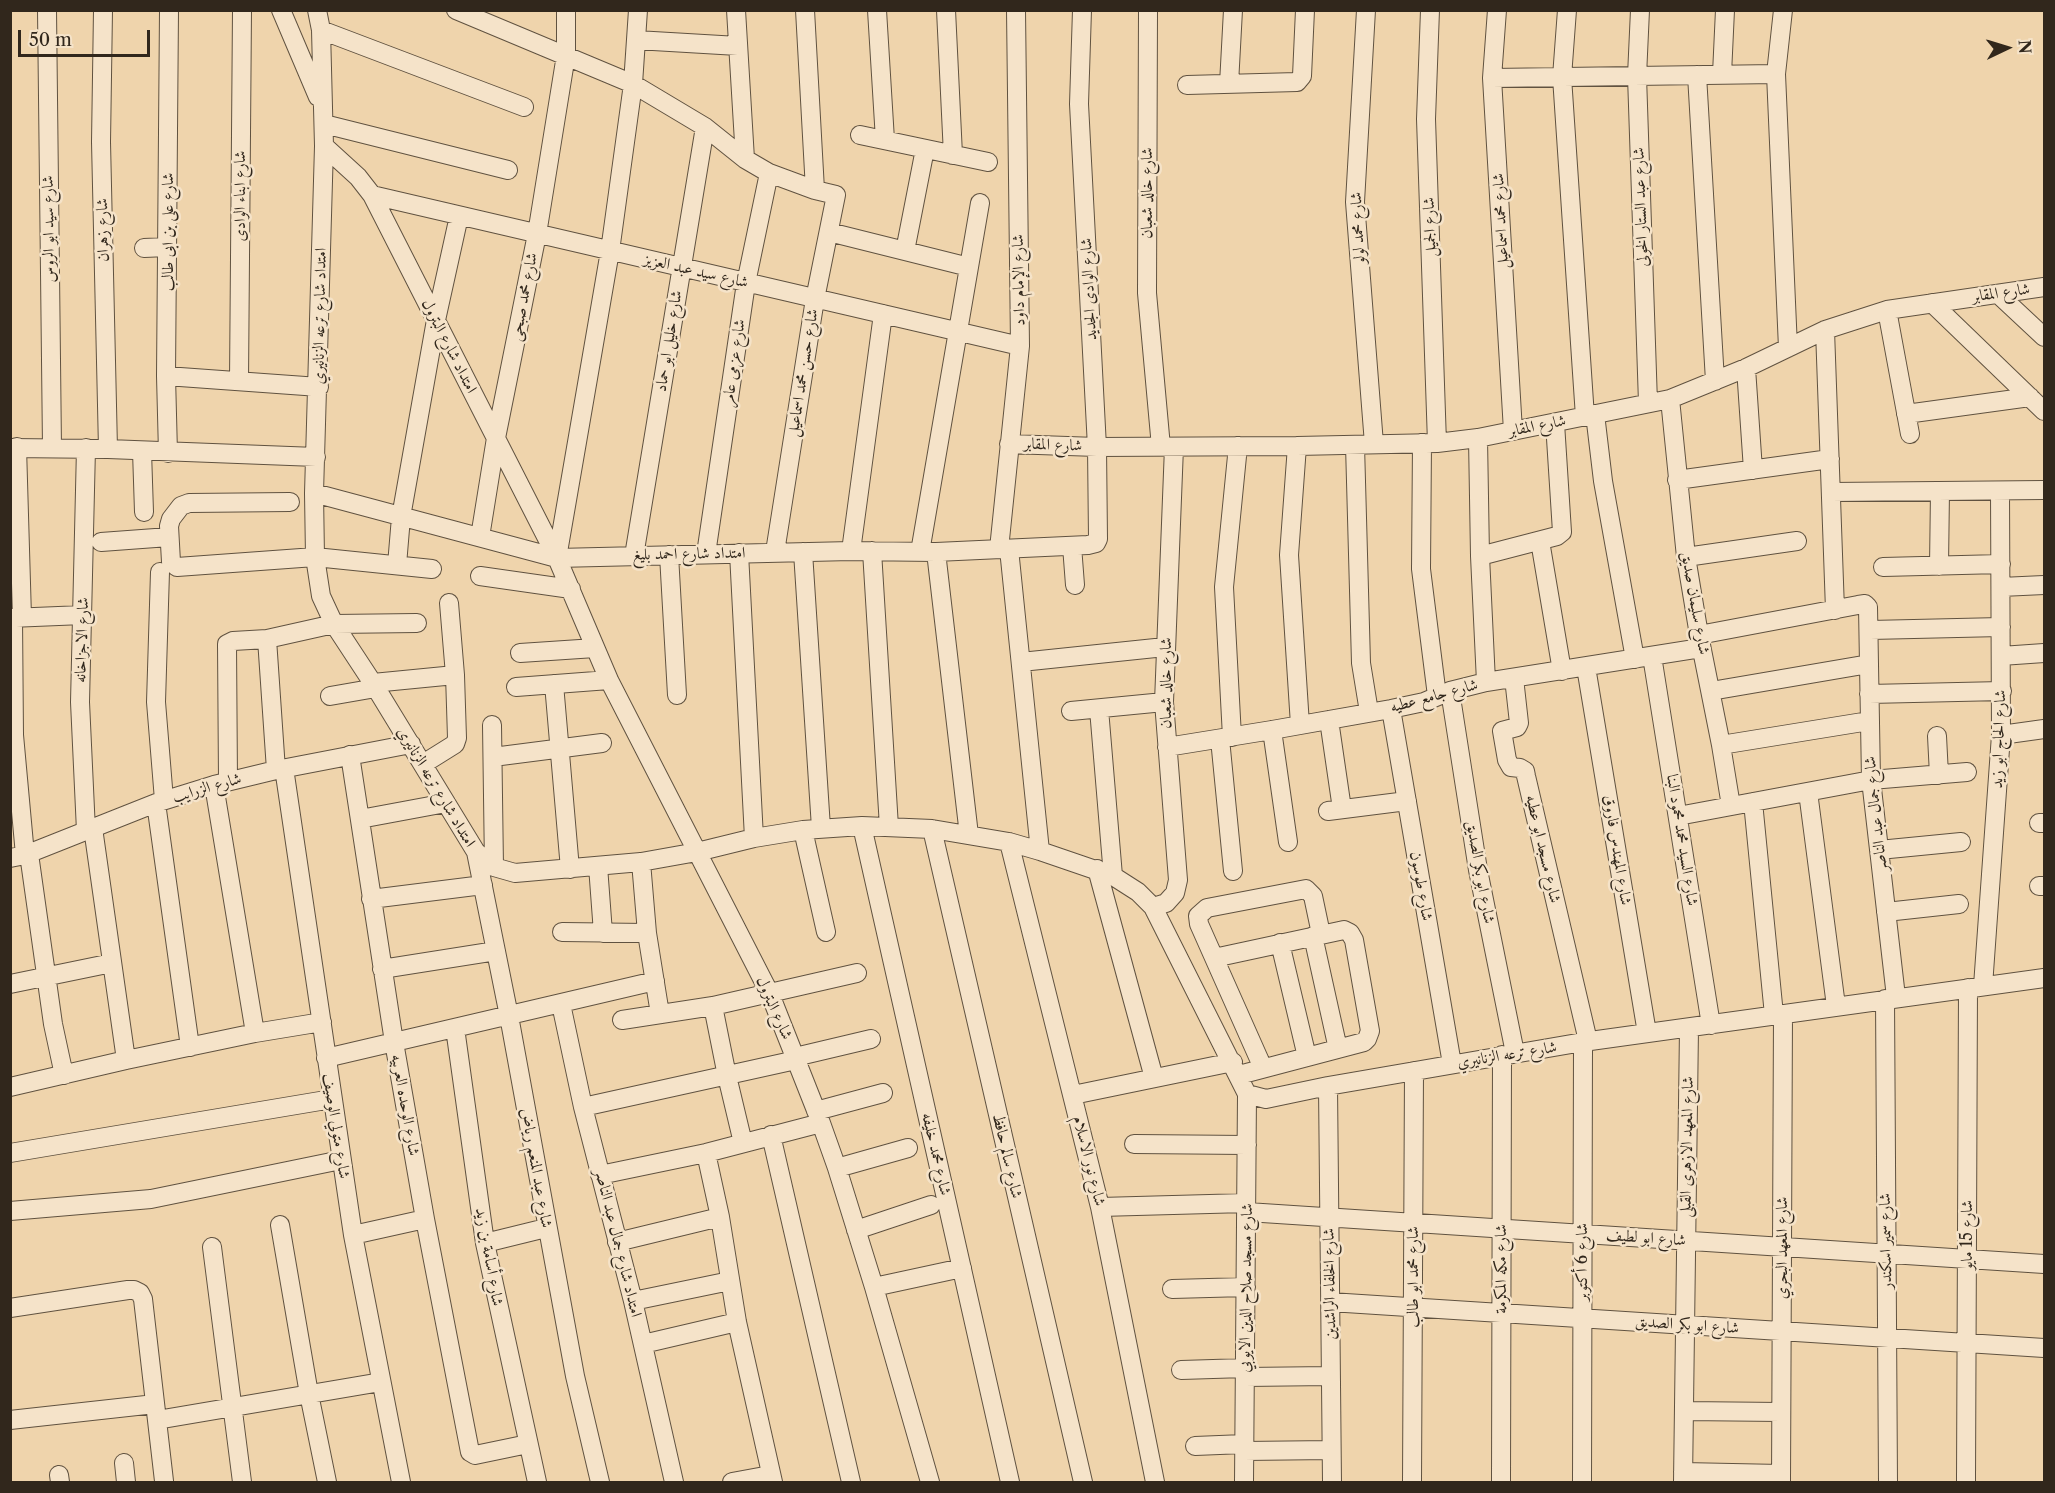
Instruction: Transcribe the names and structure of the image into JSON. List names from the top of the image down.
{
  "streets": {
    "street": [
      "شارع خالد شعبان",
      "شارع ابناء الوادى",
      "شارع عبد الستار الخولى",
      "شارع محمد اسماعيل",
      "شارع الجميل",
      "شارع محمد لولو",
      "شارع سيد ابو الروس",
      "شارع زهران",
      "شارع على بن ابى طالب",
      "شارع سيد عبد العزيز",
      "شارع الإمام داود",
      "شارع الوادى الجديد",
      "شارع المقابر",
      "شارع محمد صبحى",
      "امتداد شارع ترعه الزنانيري",
      "شارع خليل ابو حماد",
      "امتداد شارع البترول",
      "شارع عزمى عامر",
      "شارع حسن محمد اسماعيل",
      "امتداد شارع احمد بليغ",
      "شارع سليمان صديق",
      "شارع الاجزاخانه",
      "شارع جامع عطيه",
      "شارع الحاج ابو زيد",
      "شارع الزرايب",
      "شارع جمال عبد الناصر",
      "شارع السيد محمد محمود البنا",
      "شارع مسجد ابو عطيه",
      "شارع المهندس فاروق",
      "شارع ابو بكر الصديق",
      "شارع طوسون",
      "شارع البترول",
      "شارع ترعه الزنانيري",
      "شارع الوحده العربيه",
      "شارع متولي الوصيف",
      "شارع المعهد الازهرى القبلى",
      "شارع محمد خليفه",
      "شارع سالم حافظ",
      "شارع نور الاسلام",
      "شارع عبد المنعم رياض",
      "شارع 15 مايو",
      "شارع ابو لطيف",
      "شارع سمير اسكندر",
      "امتداد شارع جمال عبد الناصر",
      "شارع المعهد البحري",
      "شارع أسامة بن زيد",
      "شارع 6 أكتوبر",
      "شارع مكه المكرمة",
      "شارع محمد ابو طالب",
      "شارع الخلفاء الراشدين",
      "شارع مسجد صلاح الدين الايوبي"
    ]
  },
  "crossings": [
    ["شارع خالد شعبان", "شارع المقابر"],
    ["شارع خالد شعبان", "شارع جامع عطيه"],
    ["شارع عبد الستار الخولى", "شارع المقابر"],
    ["شارع محمد اسماعيل", "شارع المقابر"],
    ["شارع الجميل", "شارع المقابر"],
    ["شارع الجميل", "شارع جامع عطيه"],
    ["شارع الجميل", "شارع ابو بكر الصديق"],
    ["شارع محمد لولو", "شارع المقابر"],
    ["شارع سيد عبد العزيز", "شارع الإمام داود"],
    ["شارع سيد عبد العزيز", "شارع محمد صبحى"],
    ["شارع سيد عبد العزيز", "شارع خليل ابو حماد"],
    ["شارع سيد عبد العزيز", "امتداد شارع البترول"],
    ["شارع سيد عبد العزيز", "شارع عزمى عامر"],
    ["شارع سيد عبد العزيز", "شارع حسن محمد اسماعيل"],
    ["شارع الإمام داود", "شارع المقابر"],
    ["شارع الإمام داود", "امتداد شارع ترعه الزنانيري"],
    ["شارع الإمام داود", "امتداد شارع احمد بليغ"],
    ["شارع الوادى الجديد", "شارع المقابر"],
    ["شارع الوادى الجديد", "امتداد شارع احمد بليغ"],
    ["شارع المقابر", "شارع سليمان صديق"],
    ["شارع المقابر", "شارع السيد محمد محمود البنا"],
    ["شارع محمد صبحى", "امتداد شارع البترول"],
    ["شارع محمد صبحى", "امتداد شارع احمد بليغ"],
    ["امتداد شارع ترعه الزنانيري", "امتداد شارع البترول"],
    ["امتداد شارع ترعه الزنانيري", "امتداد شارع احمد بليغ"],
    ["امتداد شارع ترعه الزنانيري", "شارع الزرايب"],
    ["امتداد شارع ترعه الزنانيري", "شارع البترول"],
    ["امتداد شارع ترعه الزنانيري", "شارع محمد خليفه"],
    ["امتداد شارع ترعه الزنانيري", "شارع سالم حافظ"],
    ["امتداد شارع ترعه الزنانيري", "شارع نور الاسلام"],
    ["امتداد شارع ترعه الزنانيري", "شارع عبد المنعم رياض"],
    ["شارع خليل ابو حماد", "امتداد شارع احمد بليغ"],
    ["امتداد شارع البترول", "امتداد شارع احمد بليغ"],
    ["امتداد شارع البترول", "شارع البترول"],
    ["شارع عزمى عامر", "امتداد شارع احمد بليغ"],
    ["شارع حسن محمد اسماعيل", "امتداد شارع احمد بليغ"],
    ["امتداد شارع احمد بليغ", "شارع البترول"],
    ["شارع سليمان صديق", "شارع جامع عطيه"],
    ["شارع الاجزاخانه", "شارع الزرايب"],
    ["شارع جامع عطيه", "شارع جمال عبد الناصر"],
    ["شارع جامع عطيه", "شارع السيد محمد محمود البنا"],
    ["شارع جامع عطيه", "شارع مسجد ابو عطيه"],
    ["شارع جامع عطيه", "شارع المهندس فاروق"],
    ["شارع جامع عطيه", "شارع ابو بكر الصديق"],
    ["شارع جامع عطيه", "شارع طوسون"],
    ["شارع الحاج ابو زيد", "شارع ترعه الزنانيري"],
    ["شارع الحاج ابو زيد", "شارع 15 مايو"],
    ["شارع الزرايب", "شارع الوحده العربيه"],
    ["شارع الزرايب", "شارع متولي الوصيف"],
    ["شارع جمال عبد الناصر", "شارع ترعه الزنانيري"],
    ["شارع جمال عبد الناصر", "شارع سمير اسكندر"],
    ["شارع السيد محمد محمود البنا", "شارع ترعه الزنانيري"],
    ["شارع مسجد ابو عطيه", "شارع ترعه الزنانيري"],
    ["شارع مسجد ابو عطيه", "شارع 6 أكتوبر"],
    ["شارع المهندس فاروق", "شارع ترعه الزنانيري"],
    ["شارع ابو بكر الصديق", "شارع ترعه الزنانيري"],
    ["شارع ابو بكر الصديق", "شارع المعهد الازهرى القبلى"],
    ["شارع ابو بكر الصديق", "شارع 15 مايو"],
    ["شارع ابو بكر الصديق", "شارع سمير اسكندر"],
    ["شارع ابو بكر الصديق", "شارع المعهد البحري"],
    ["شارع ابو بكر الصديق", "شارع 6 أكتوبر"],
    ["شارع ابو بكر الصديق", "شارع مكه المكرمة"],
    ["شارع ابو بكر الصديق", "شارع محمد ابو طالب"],
    ["شارع ابو بكر الصديق", "شارع الخلفاء الراشدين"],
    ["شارع طوسون", "شارع ترعه الزنانيري"],
    ["شارع ترعه الزنانيري", "شارع المعهد الازهرى القبلى"],
    ["شارع ترعه الزنانيري", "شارع 15 مايو"],
    ["شارع ترعه الزنانيري", "شارع سمير اسكندر"],
    ["شارع ترعه الزنانيري", "شارع المعهد البحري"],
    ["شارع ترعه الزنانيري", "شارع 6 أكتوبر"],
    ["شارع ترعه الزنانيري", "شارع مكه المكرمة"],
    ["شارع ترعه الزنانيري", "شارع محمد ابو طالب"],
    ["شارع ترعه الزنانيري", "شارع الخلفاء الراشدين"],
    ["شارع ترعه الزنانيري", "شارع مسجد صلاح الدين الايوبي"],
    ["شارع الوحده العربيه", "شارع أسامة بن زيد"],
    ["شارع المعهد الازهرى القبلى", "شارع ابو لطيف"],
    ["شارع نور الاسلام", "شارع ابو لطيف"],
    ["شارع 15 مايو", "شارع ابو لطيف"],
    ["شارع ابو لطيف", "شارع سمير اسكندر"],
    ["شارع ابو لطيف", "شارع المعهد البحري"],
    ["شارع ابو لطيف", "شارع 6 أكتوبر"],
    ["شارع ابو لطيف", "شارع مكه المكرمة"],
    ["شارع ابو لطيف", "شارع محمد ابو طالب"],
    ["شارع ابو لطيف", "شارع الخلفاء الراشدين"],
    ["شارع ابو لطيف", "شارع مسجد صلاح الدين الايوبي"]
  ],
  "scale_bar": "50 m",
  "north": "right"
}
